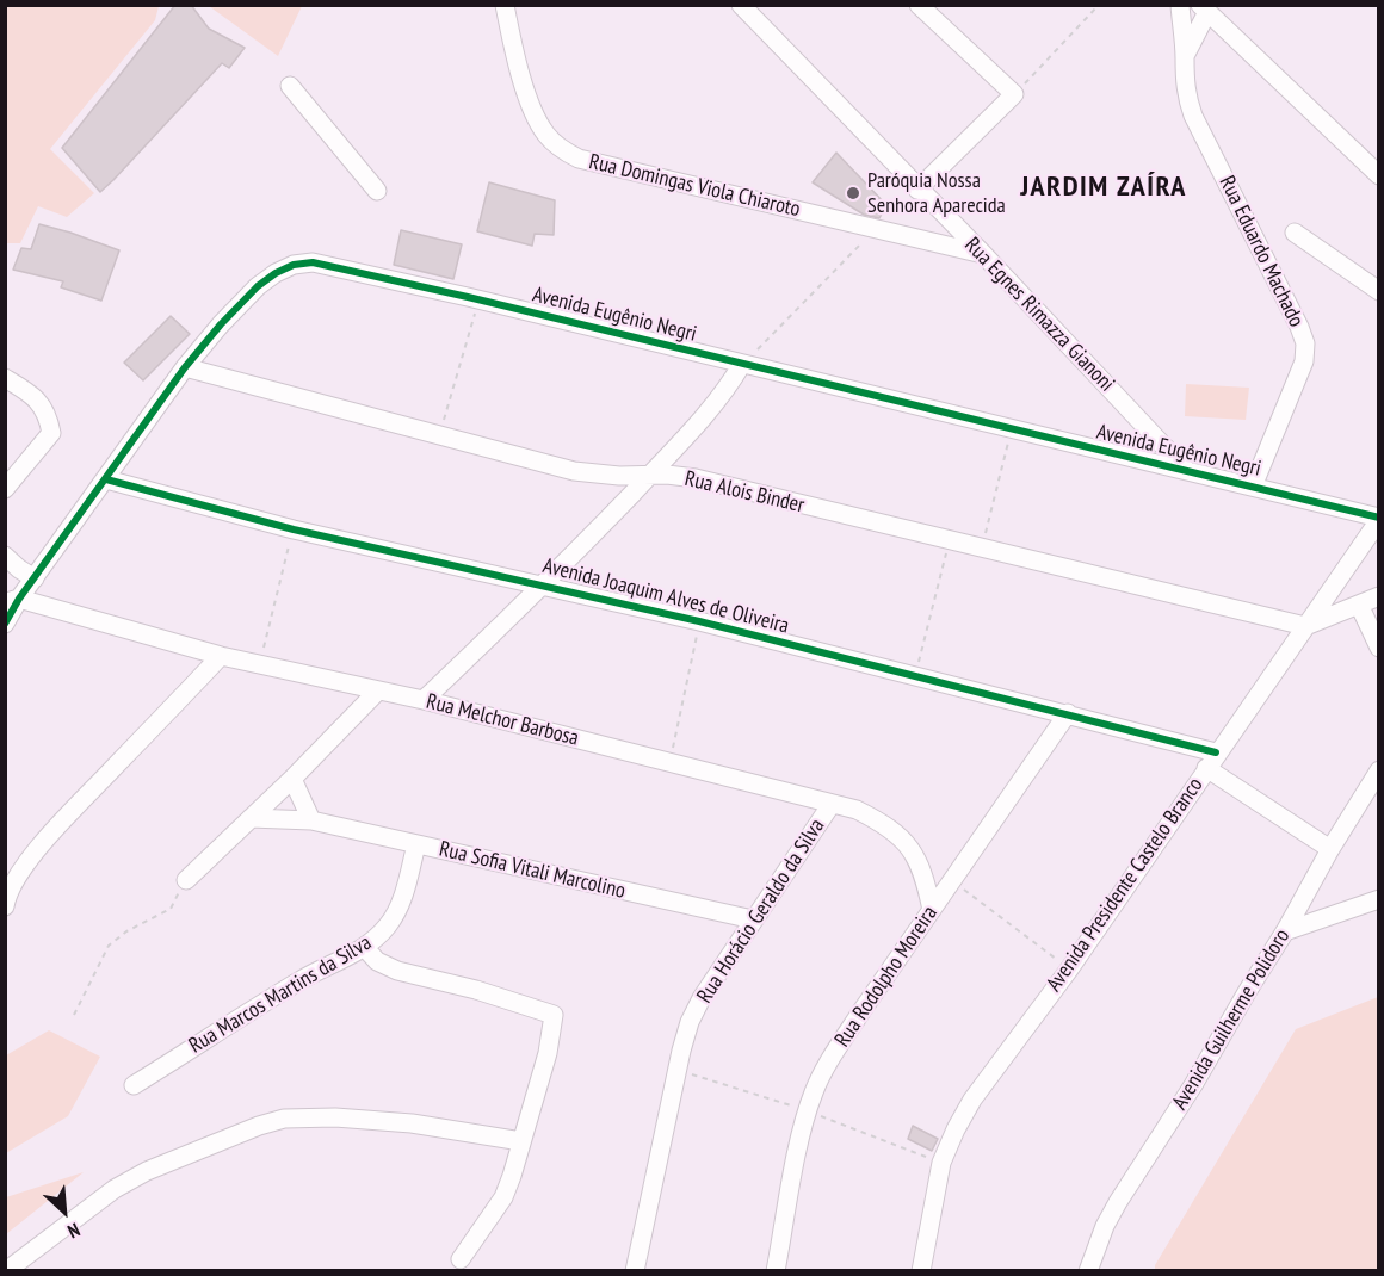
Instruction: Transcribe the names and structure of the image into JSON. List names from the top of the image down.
{
  "streets": {
    "street": [
      "Rua Domingas Viola Chiaroto",
      "Rua Eduardo Machado",
      "Avenida Eugênio Negri",
      "Rua Egnes Rimazza Gianoni",
      "Rua Alois Binder",
      "Avenida Joaquim Alves de Oliveira",
      "Rua Melchor Barbosa",
      "Rua Sofia Vitali Marcolino",
      "Avenida Presidente Castelo Branco",
      "Rua Horácio Geraldo da Silva",
      "Rua Rodolpho Moreira",
      "Rua Marcos Martins da Silva",
      "Avenida Guilherme Polidoro"
    ]
  },
  "crossings": [
    ["Rua Domingas Viola Chiaroto", "Rua Egnes Rimazza Gianoni"],
    ["Rua Eduardo Machado", "Avenida Eugênio Negri"],
    ["Avenida Eugênio Negri", "Rua Egnes Rimazza Gianoni"],
    ["Avenida Eugênio Negri", "Rua Alois Binder"],
    ["Avenida Eugênio Negri", "Avenida Joaquim Alves de Oliveira"],
    ["Avenida Eugênio Negri", "Rua Melchor Barbosa"],
    ["Avenida Eugênio Negri", "Avenida Presidente Castelo Branco"],
    ["Rua Alois Binder", "Avenida Presidente Castelo Branco"],
    ["Avenida Joaquim Alves de Oliveira", "Avenida Presidente Castelo Branco"],
    ["Avenida Joaquim Alves de Oliveira", "Rua Rodolpho Moreira"],
    ["Avenida Joaquim Alves de Oliveira", "Avenida Guilherme Polidoro"],
    ["Rua Melchor Barbosa", "Rua Horácio Geraldo da Silva"],
    ["Rua Melchor Barbosa", "Rua Rodolpho Moreira"],
    ["Rua Sofia Vitali Marcolino", "Rua Horácio Geraldo da Silva"],
    ["Rua Sofia Vitali Marcolino", "Rua Marcos Martins da Silva"]
  ],
  "districts": ["JARDIM ZAÍRA"],
  "places": ["Paróquia Nossa Senhora Aparecida"],
  "north": "bottom right"
}
